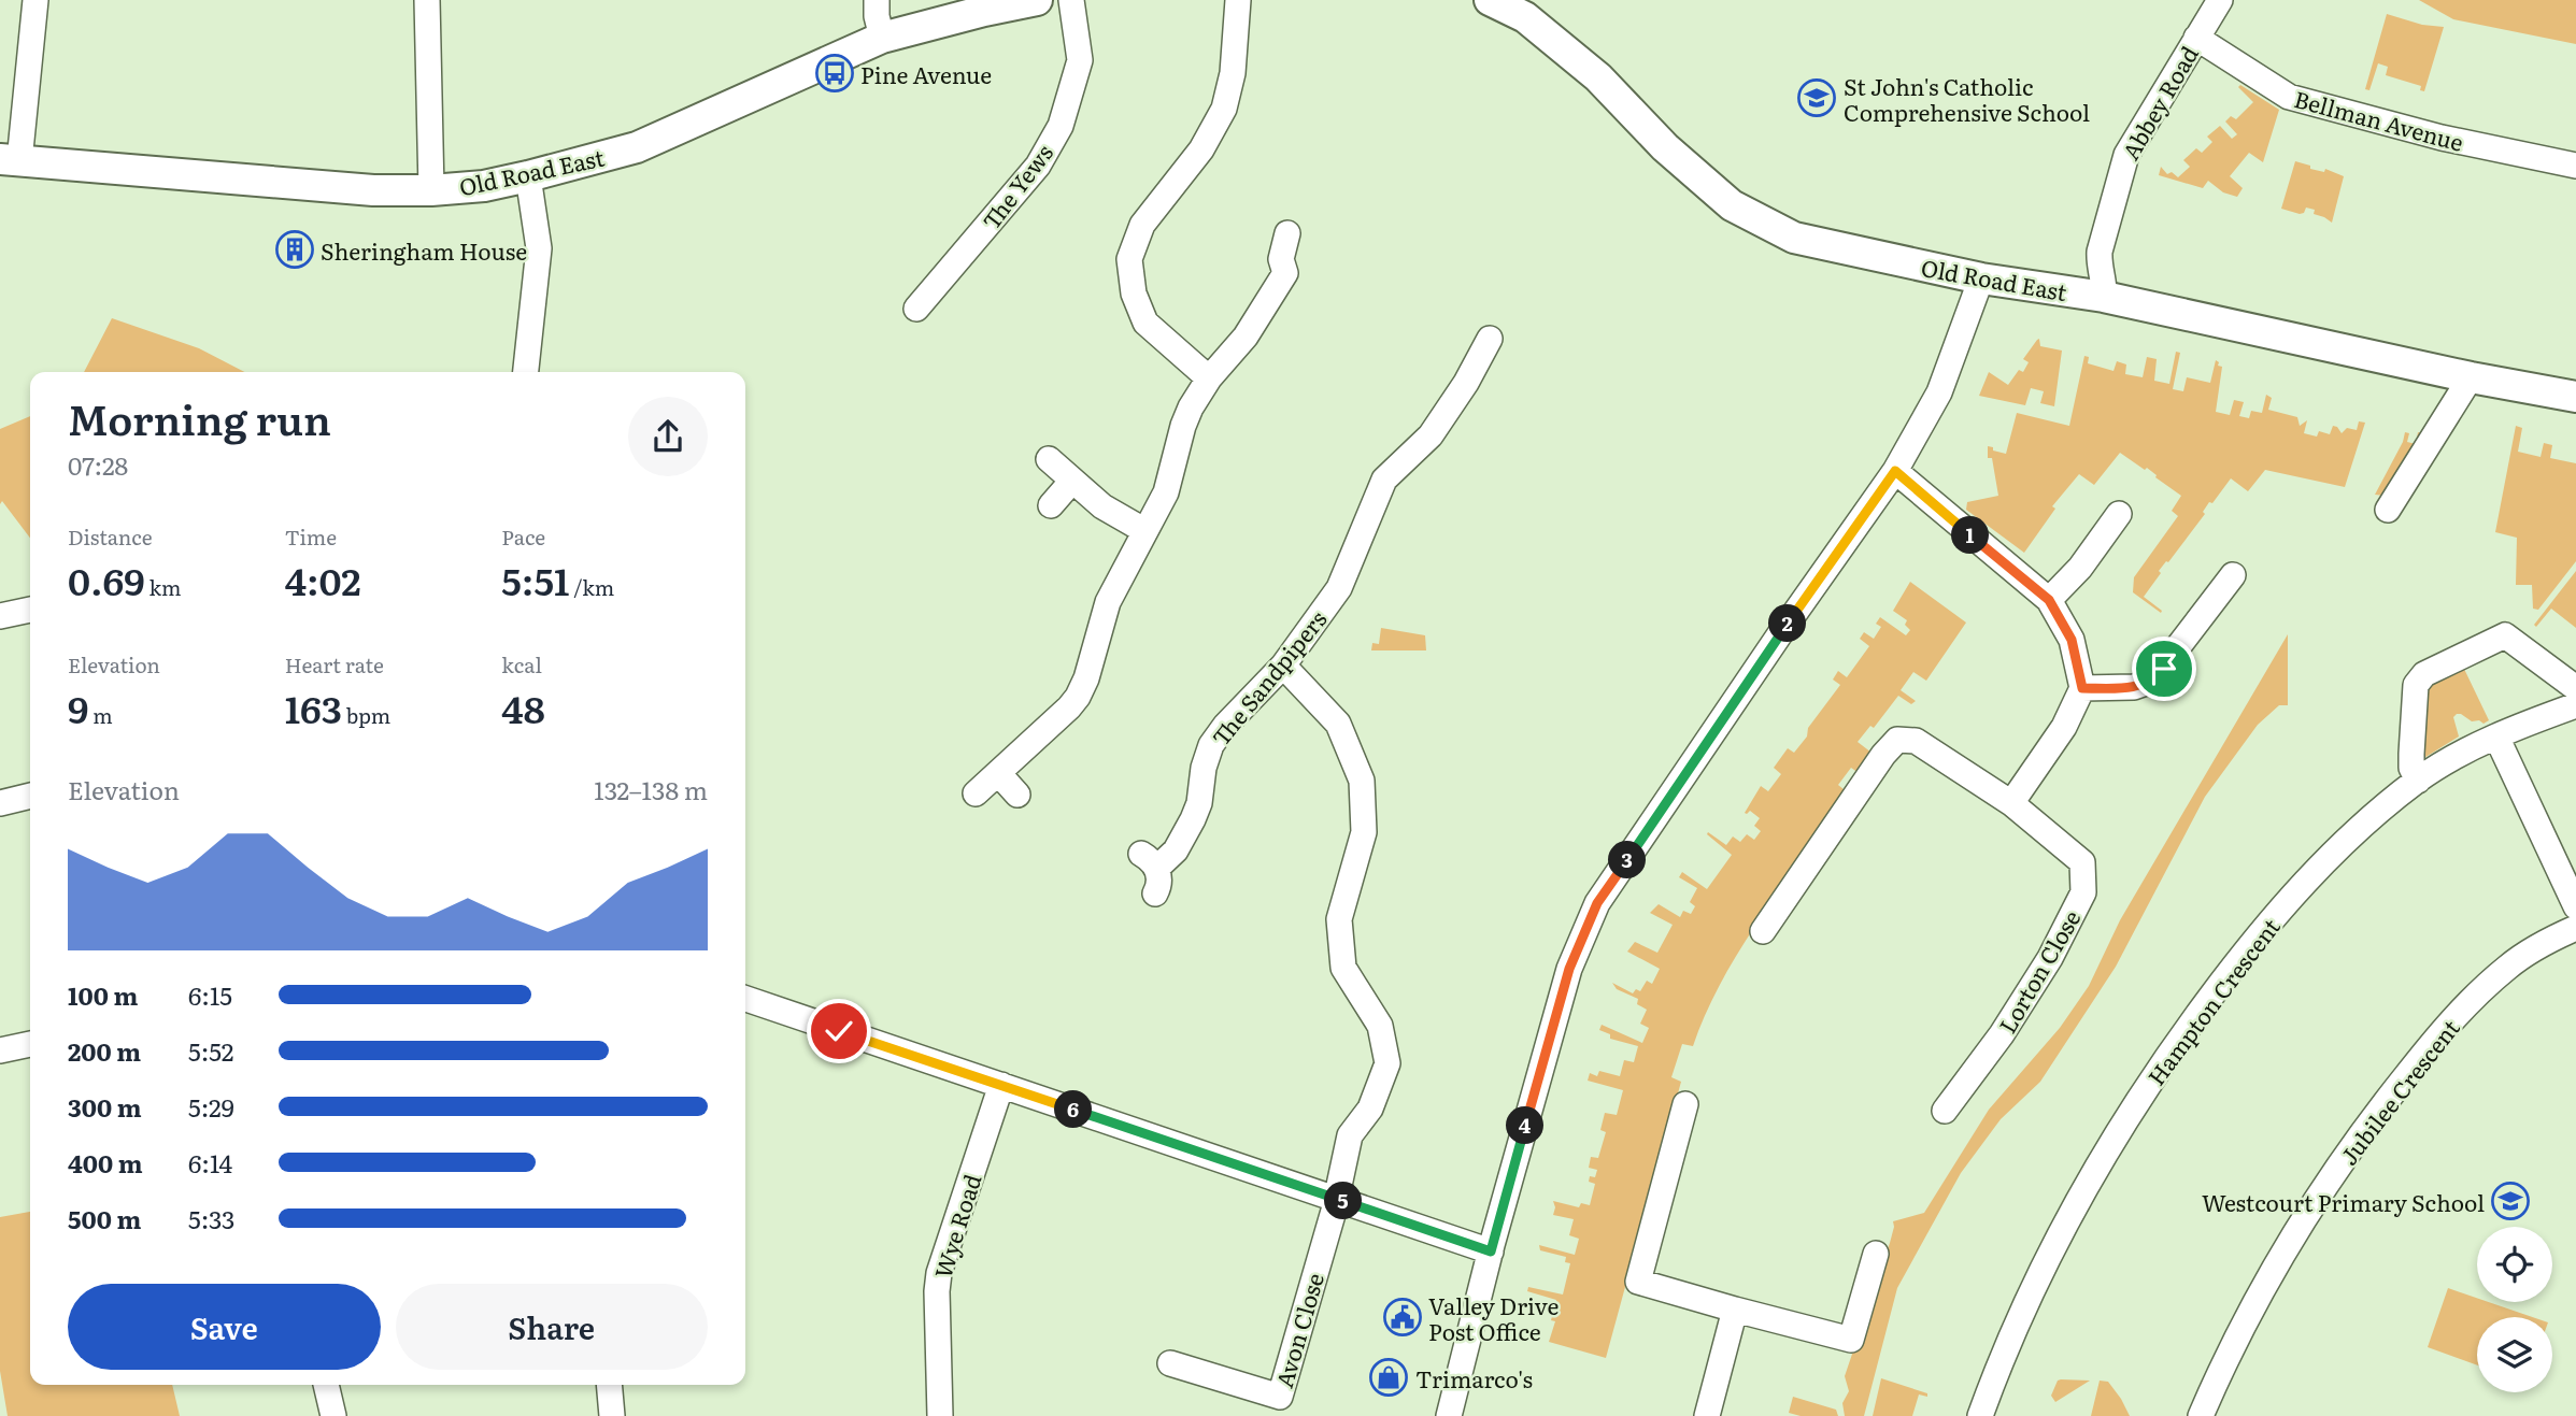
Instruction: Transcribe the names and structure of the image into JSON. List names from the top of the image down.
{
  "streets": {
    "main road": ["Old Road East"],
    "street": [
      "Abbey Road",
      "Bellman Avenue",
      "The Yews",
      "The Sandpipers",
      "Lorton Close",
      "Hampton Crescent",
      "Jubilee Crescent",
      "Wye Road",
      "Avon Close"
    ]
  },
  "crossings": [
    ["Abbey Road", "Bellman Avenue"],
    ["Abbey Road", "Old Road East"],
    ["The Sandpipers", "Avon Close"]
  ],
  "places": {
    "bus stop": ["Pine Avenue"],
    "school or university": ["St John's Catholic Comprehensive School", "Westcourt Primary School"],
    "building": ["Sheringham House"],
    "public building": ["Valley Drive Post Office"],
    "shop": ["Trimarco's"]
  },
  "page": {
    "heading": ["Morning run", "07:28"],
    "stats": [
      ["Distance", "0.69 km"],
      ["Time", "4:02"],
      ["Pace", "5:51 /km"],
      ["Elevation", "9 m"],
      ["Heart rate", "163 bpm"],
      ["kcal", "48"]
    ],
    "pins": [
      "1",
      "2",
      "3",
      "6",
      "4",
      "5"
    ],
    "chart": ["Elevation", "132–138 m"],
    "list": [
      {
        "name": "100 m",
        "note": "6:15"
      },
      {
        "name": "200 m",
        "note": "5:52"
      },
      {
        "name": "300 m",
        "note": "5:29"
      },
      {
        "name": "400 m",
        "note": "6:14"
      },
      {
        "name": "500 m",
        "note": "5:33"
      }
    ],
    "buttons": ["Save", "Share"]
  }
}
